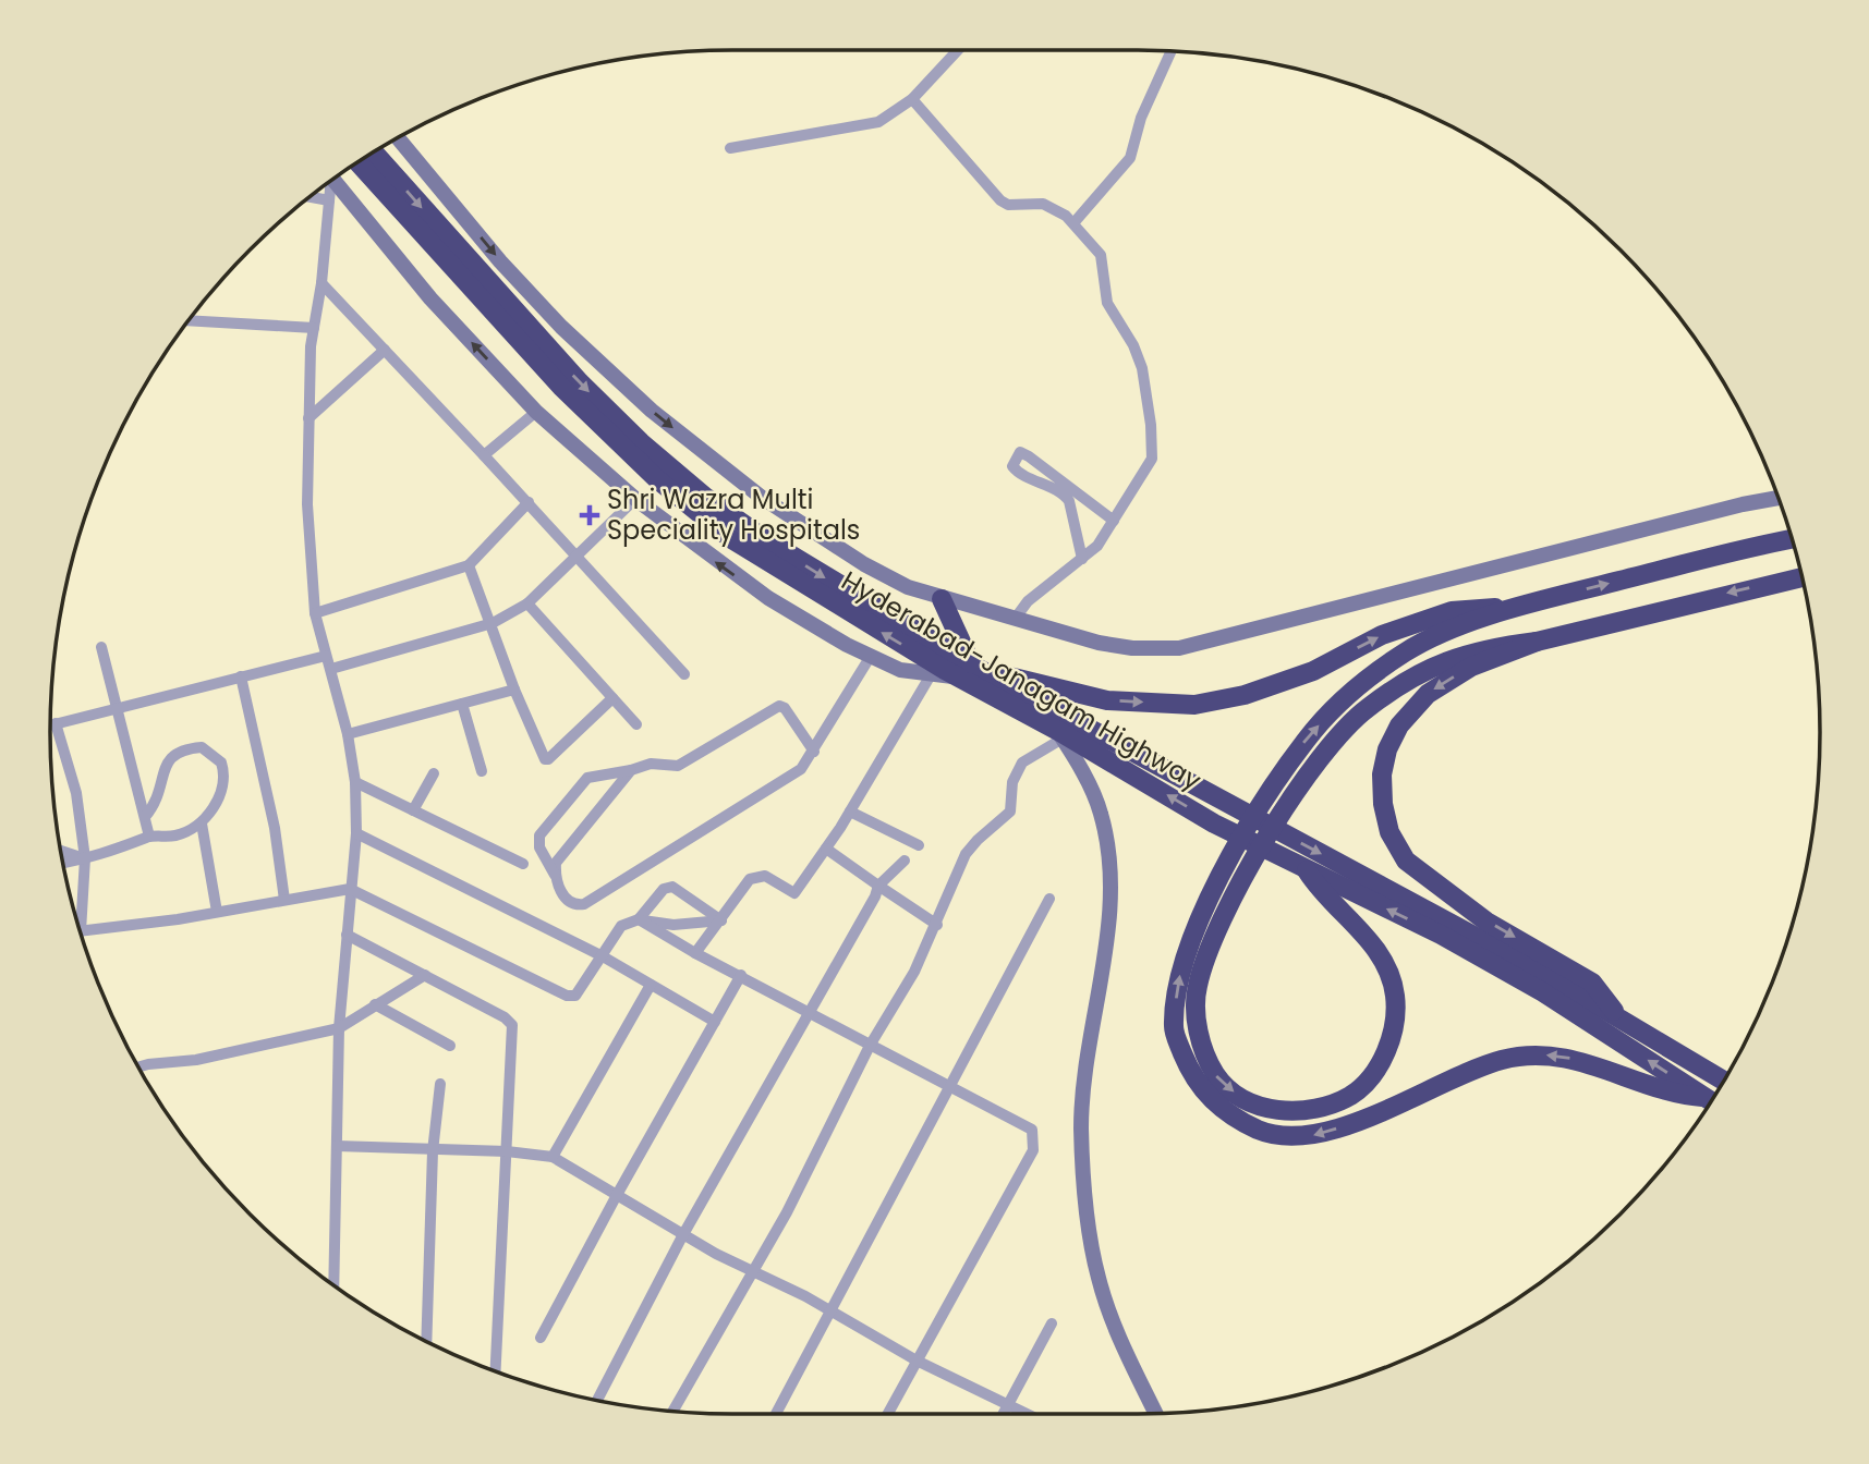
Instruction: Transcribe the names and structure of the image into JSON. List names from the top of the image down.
{
  "streets": {
    "highway": ["Hyderabad-Janagam Highway"]
  },
  "places": {
    "health": ["Shri Wazra Multi Speciality Hospitals"]
  }
}
